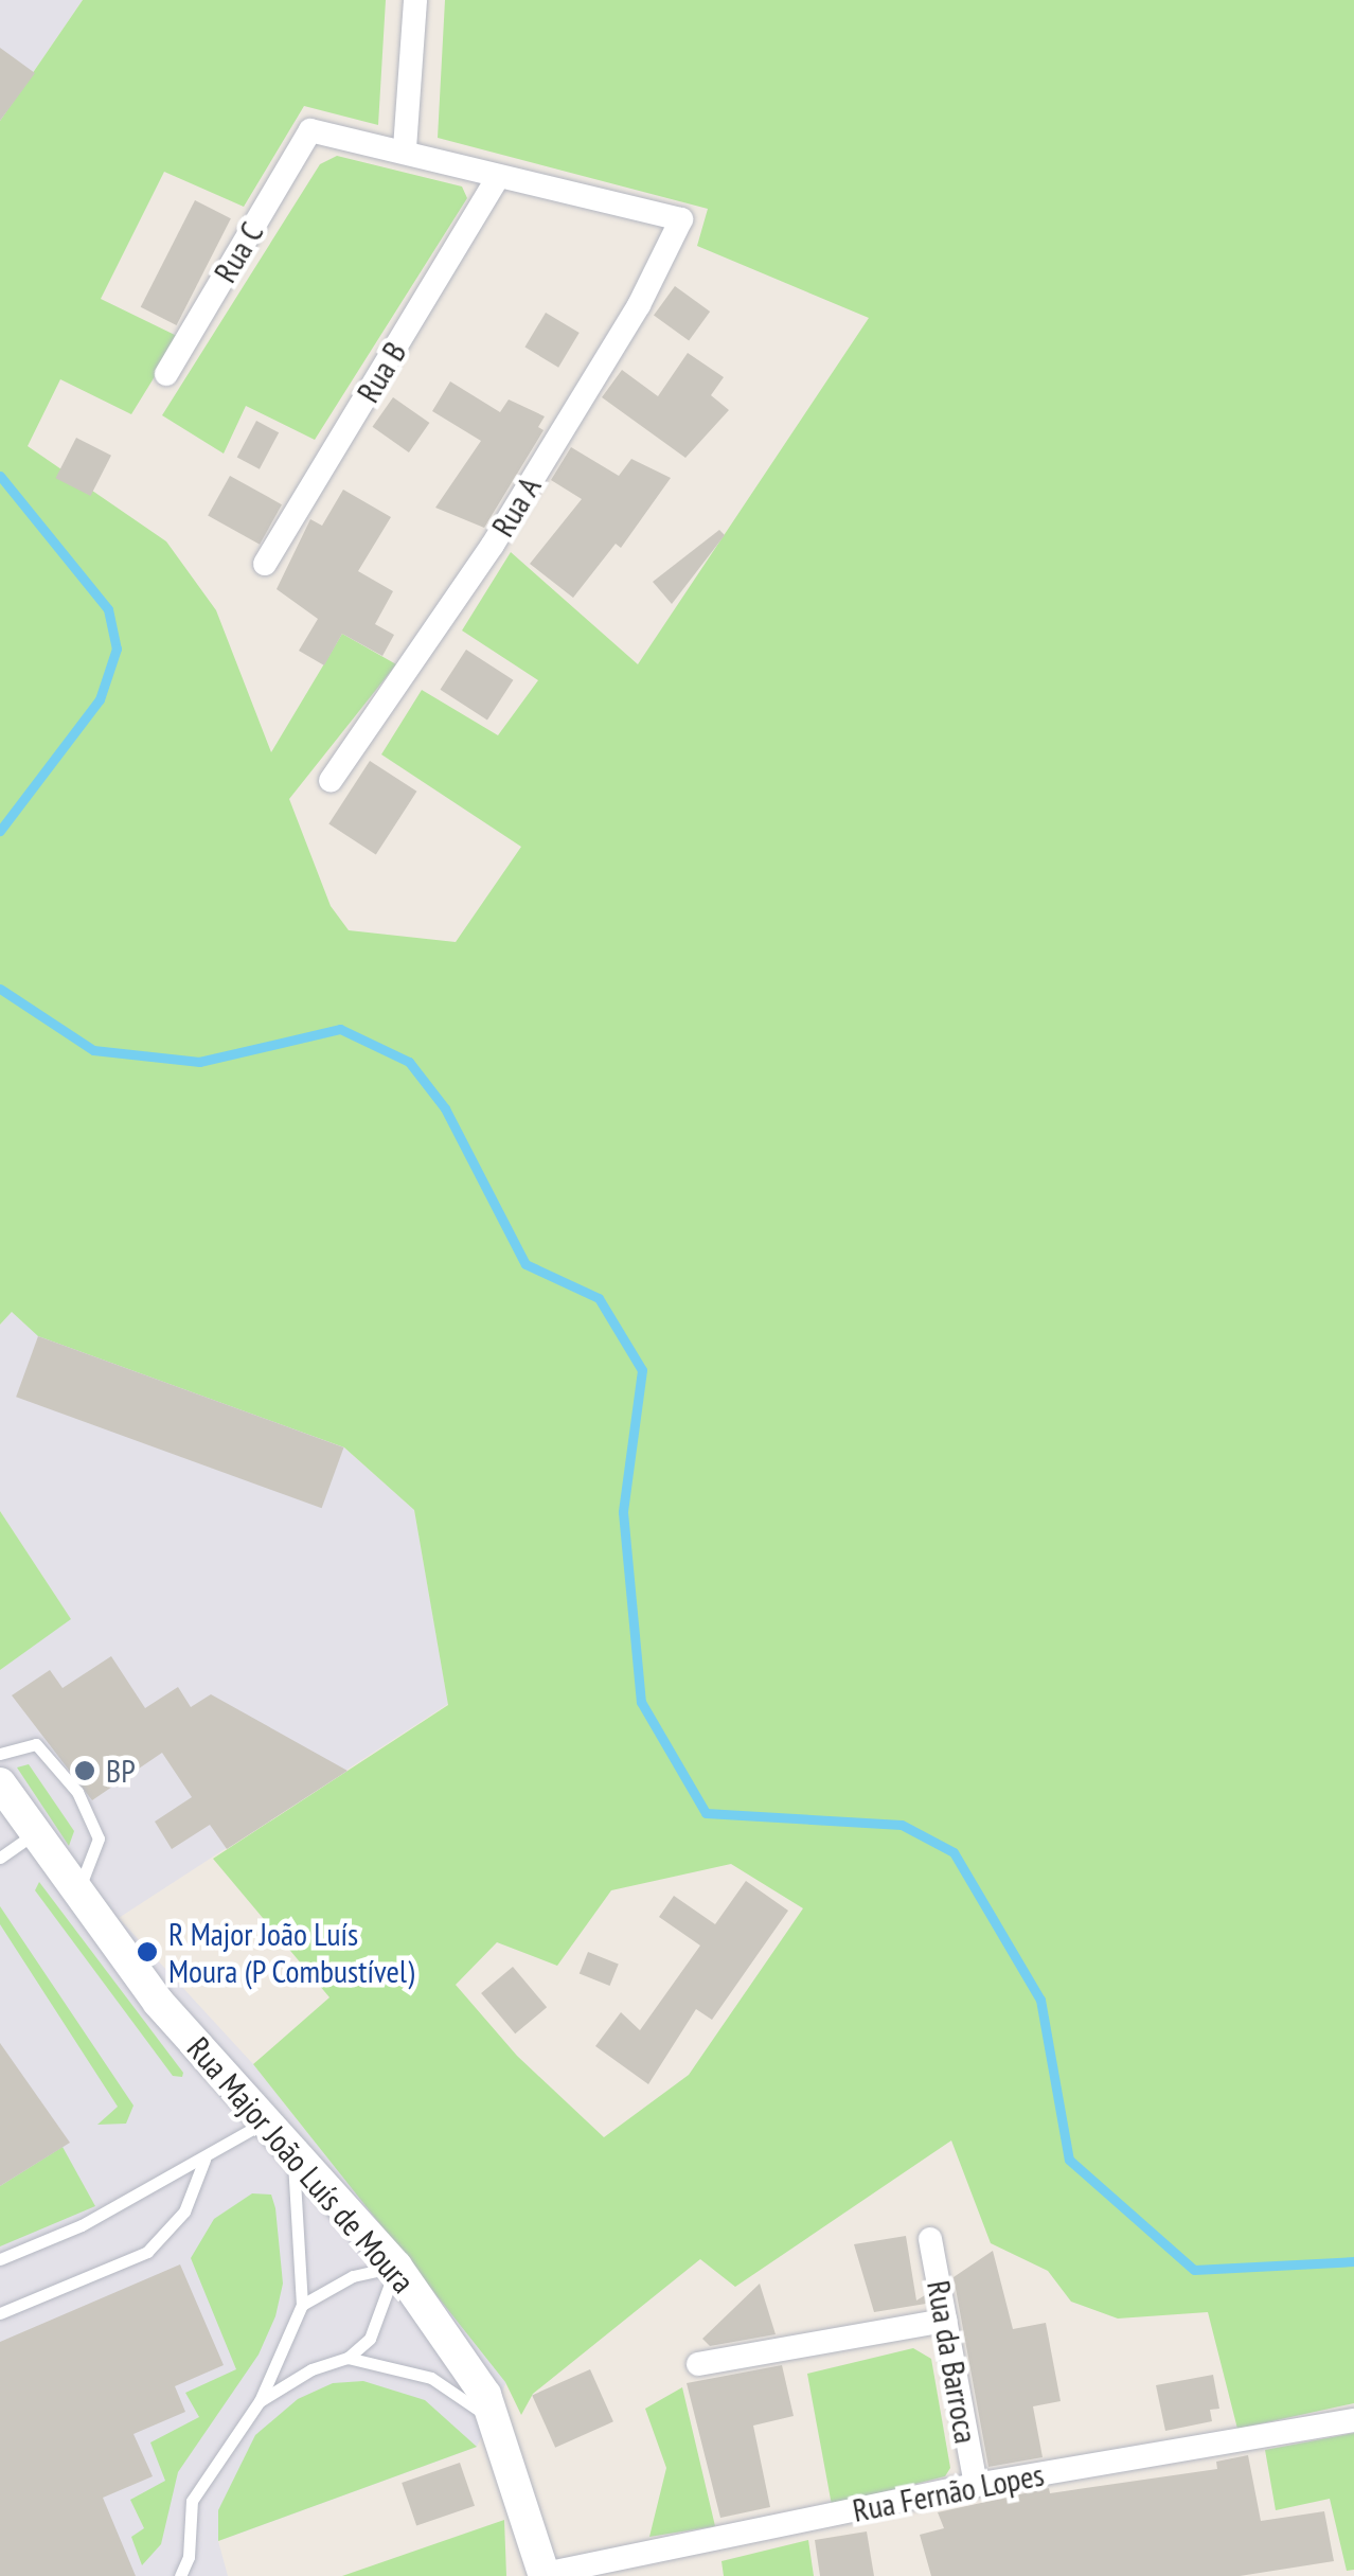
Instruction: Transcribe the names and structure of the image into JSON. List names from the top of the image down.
{
  "streets": {
    "street": [
      "Rua C",
      "Rua B",
      "Rua A",
      "Rua Major João Luís de Moura",
      "Rua da Barroca",
      "Rua Fernão Lopes"
    ]
  },
  "crossings": [
    ["Rua B", "Rua A"],
    ["Rua Major João Luís de Moura", "Rua Fernão Lopes"],
    ["Rua da Barroca", "Rua Fernão Lopes"]
  ],
  "places": ["BP", "R Major João Luís Moura (P Combustível)"]
}
